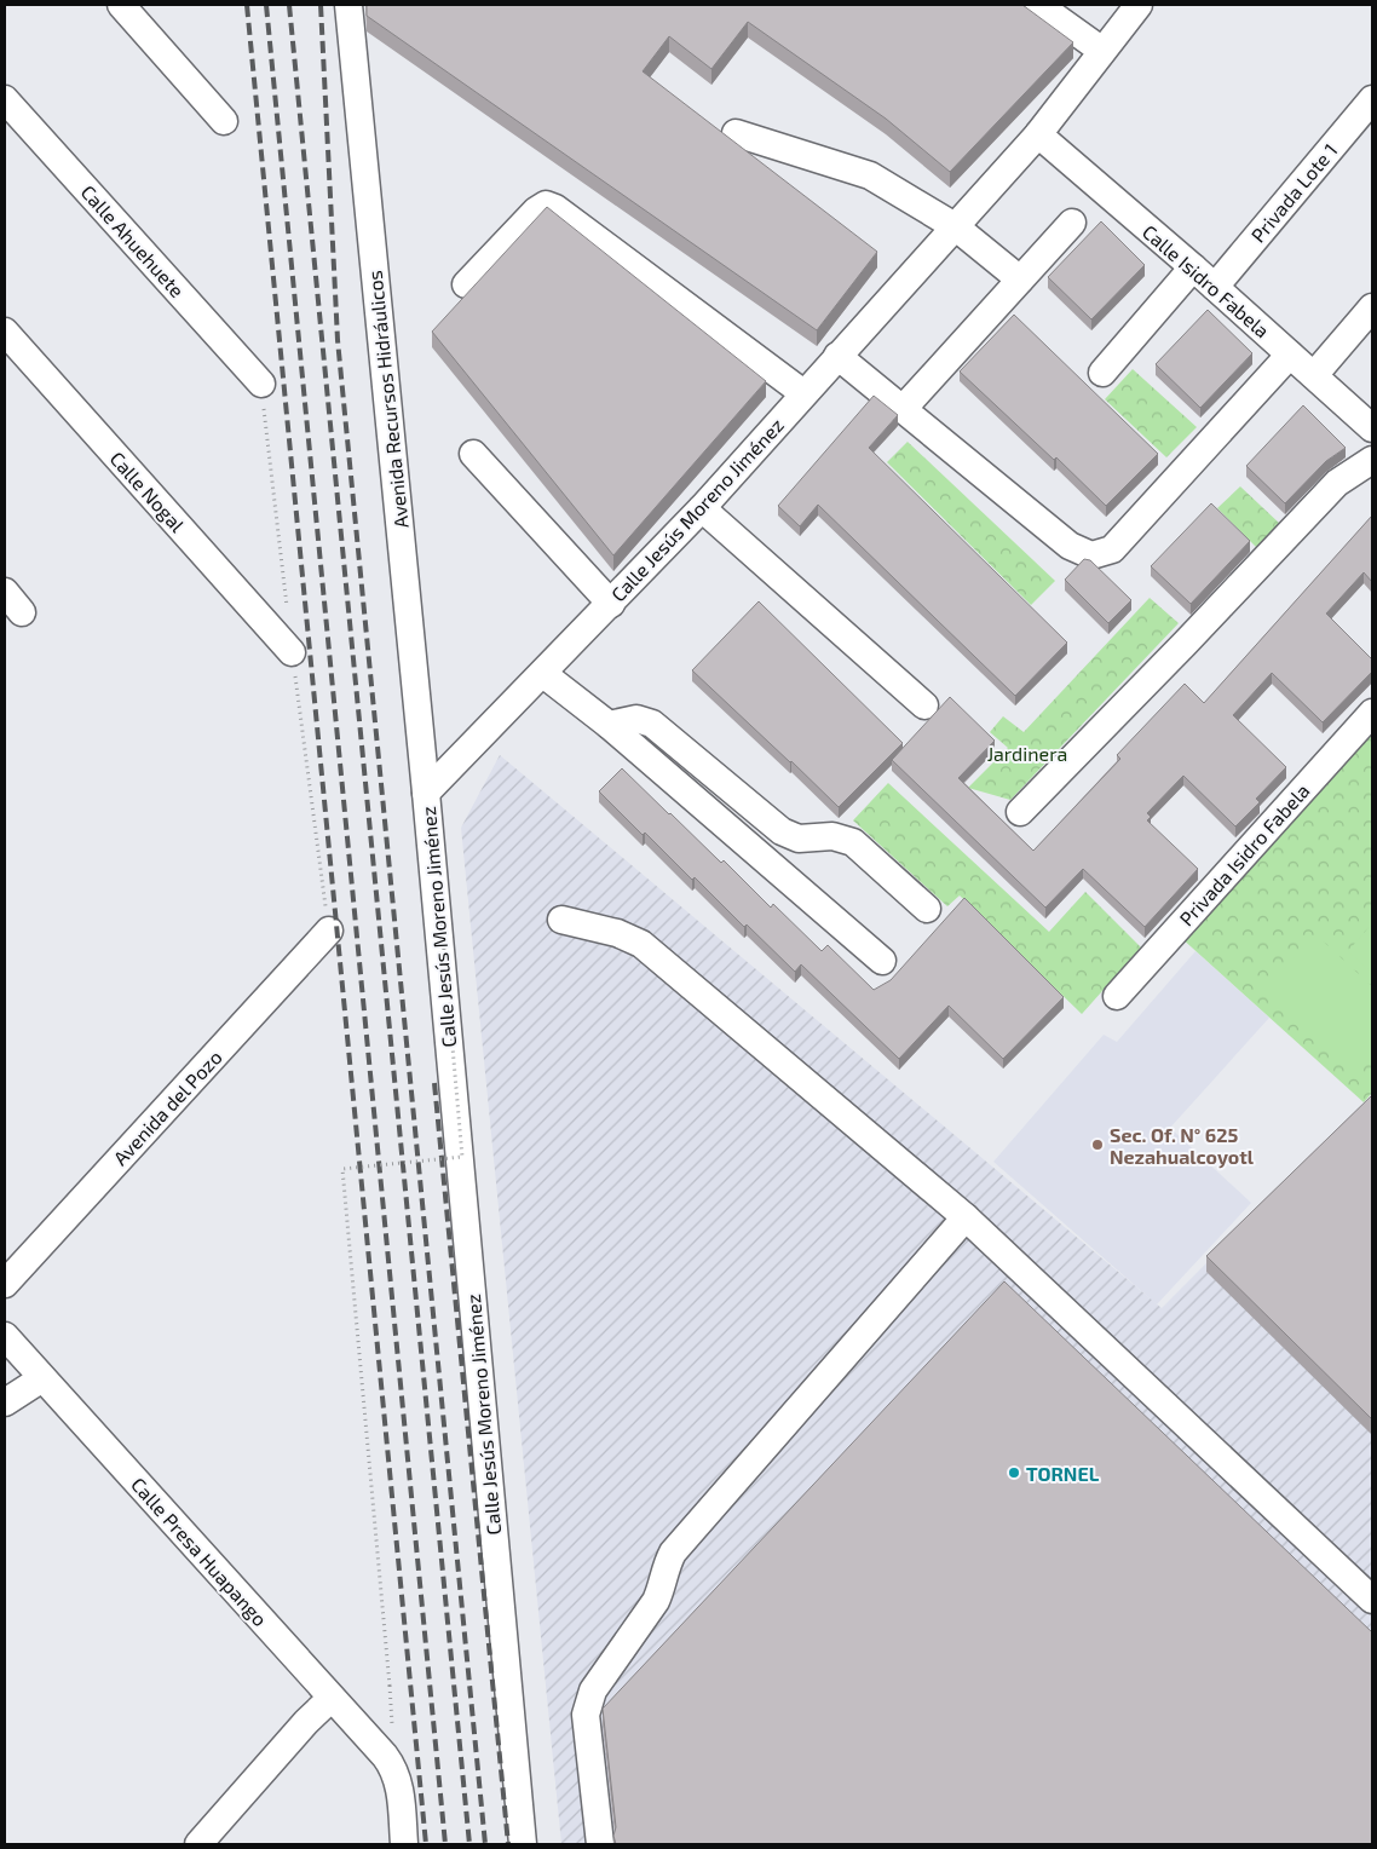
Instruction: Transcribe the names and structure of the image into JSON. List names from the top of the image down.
{
  "streets": {
    "street": [
      "Privada Lote 1",
      "Calle Ahuehuete",
      "Calle Isidro Fabela",
      "Avenida Recursos Hidráulicos",
      "Calle Nogal",
      "Calle Jesús Moreno Jiménez",
      "Privada Isidro Fabela",
      "Avenida del Pozo",
      "Calle Presa Huapango"
    ]
  },
  "crossings": [
    ["Privada Lote 1", "Calle Isidro Fabela"],
    ["Calle Isidro Fabela", "Calle Jesús Moreno Jiménez"],
    ["Avenida Recursos Hidráulicos", "Calle Jesús Moreno Jiménez"]
  ],
  "parks": ["Jardinera"],
  "places": ["Sec. Of. N° 625 Nezahualcoyotl", "TORNEL"]
}
